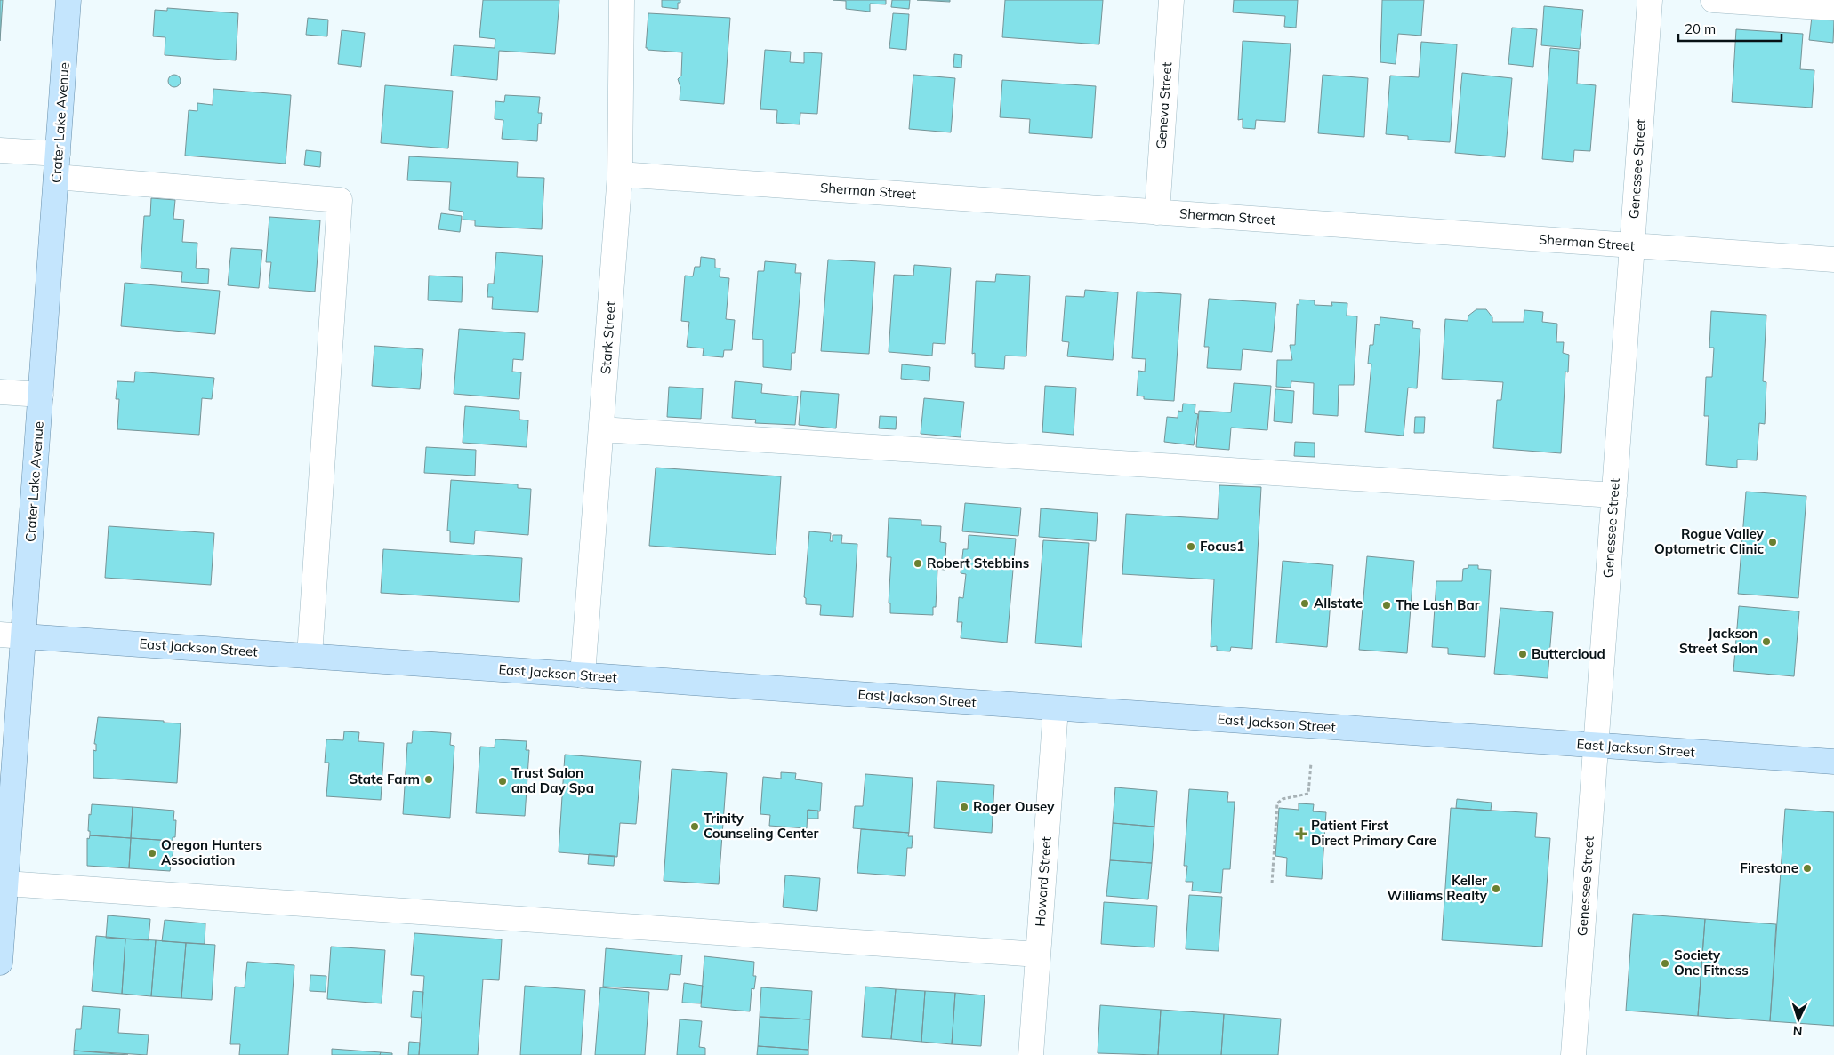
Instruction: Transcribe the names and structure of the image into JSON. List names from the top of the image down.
{
  "streets": {
    "main road": ["Crater Lake Avenue", "East Jackson Street"],
    "street": [
      "Geneva Street",
      "Genessee Street",
      "Sherman Street",
      "Stark Street",
      "Howard Street"
    ]
  },
  "crossings": [
    ["Geneva Street", "Sherman Street"],
    ["Crater Lake Avenue", "East Jackson Street"],
    ["Genessee Street", "Sherman Street"],
    ["Genessee Street", "East Jackson Street"],
    ["Sherman Street", "Stark Street"],
    ["Stark Street", "East Jackson Street"],
    ["East Jackson Street", "Howard Street"]
  ],
  "places": {
    "other": [
      "Rogue Valley Optometric Clinic",
      "Focus1",
      "Robert Stebbins",
      "Allstate",
      "The Lash Bar",
      "Jackson Street Salon",
      "Buttercloud",
      "State Farm",
      "Trust Salon and Day Spa",
      "Roger Ousey",
      "Trinity Counseling Center",
      "Oregon Hunters Association",
      "Firestone",
      "Keller Williams Realty",
      "Society One Fitness"
    ],
    "health": ["Patient First Direct Primary Care"]
  },
  "scale_bar": "20 m",
  "north": "bottom"
}
